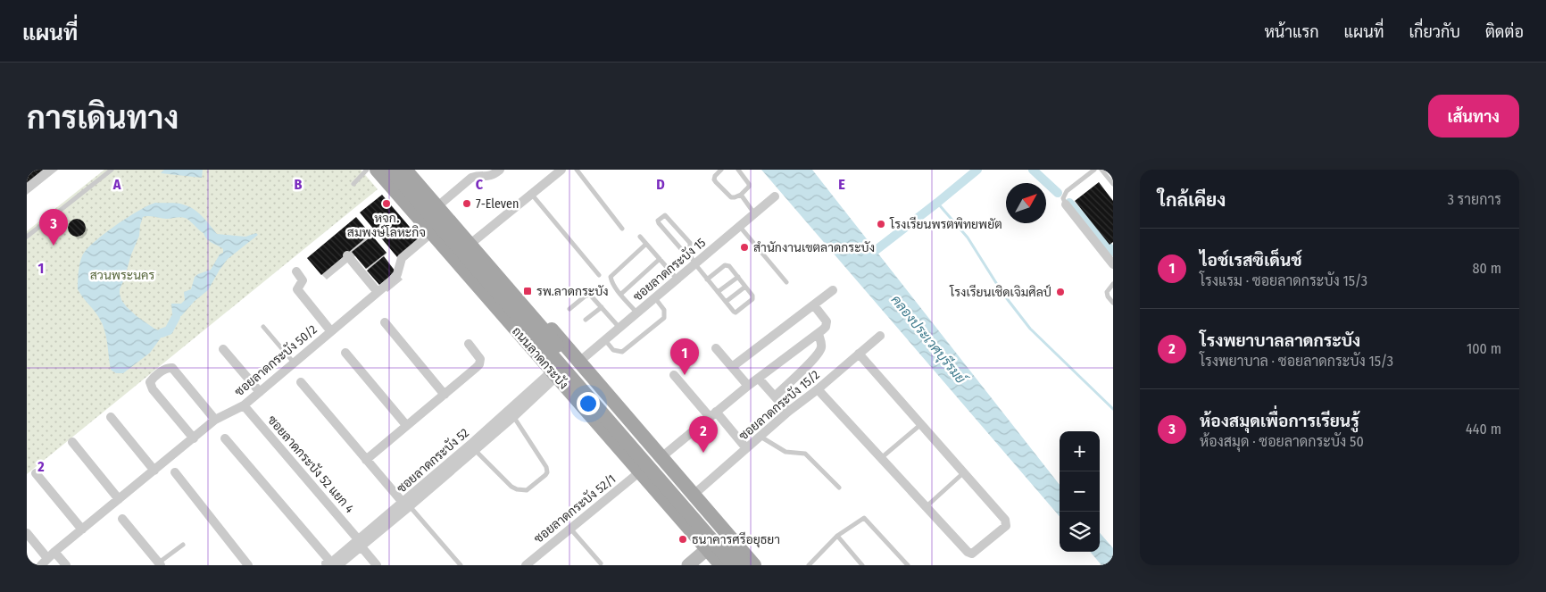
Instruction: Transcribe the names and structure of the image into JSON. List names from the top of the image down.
{
  "streets": {
    "main road": ["ถนนลาดกระบัง"],
    "street": [
      "ซอยลาดกระบัง 15",
      "ซอยลาดกระบัง 50/2",
      "ซอยลาดกระบัง 15/2",
      "ซอยลาดกระบัง 52",
      "ซอยลาดกระบัง 52 แยก 4",
      "ซอยลาดกระบัง 52/1"
    ]
  },
  "crossings": [
    ["ถนนลาดกระบัง", "ซอยลาดกระบัง 50/2"],
    ["ถนนลาดกระบัง", "ซอยลาดกระบัง 52"],
    ["ถนนลาดกระบัง", "ซอยลาดกระบัง 52/1"],
    ["ซอยลาดกระบัง 50/2", "ซอยลาดกระบัง 52 แยก 4"],
    ["ซอยลาดกระบัง 52", "ซอยลาดกระบัง 52 แยก 4"]
  ],
  "water": ["คลองประเวศบุรีรมย์"],
  "parks": ["สวนพระนคร"],
  "places": {
    "other": [
      "หจก. สมพงษ์โลหะกิจ",
      "7-Eleven",
      "โรงเรียนพรตพิทยพยัต",
      "สำนักงานเขตลาดกระบัง",
      "โรงเรียนเชิดเจิมศิลป์",
      "ธนาคารศรีอยุธยา"
    ],
    "transit": ["รพ.ลาดกระบัง"]
  },
  "north": "top right",
  "page": {
    "header": "แผนที่",
    "nav": [
      "หน้าแรก",
      "แผนที่",
      "เกี่ยวกับ",
      "ติดต่อ"
    ],
    "buttons": "เส้นทาง",
    "title": "การเดินทาง",
    "heading": ["ใกล้เคียง", "3 รายการ"],
    "pins": ["3", "1", "2"],
    "list": [
      {
        "mark": "1",
        "name": "ไอช์เรสซิเด็นช์",
        "note": "โรงแรม · ซอยลาดกระบัง 15/3",
        "value": "80 m"
      },
      {
        "mark": "2",
        "name": "โรงพยาบาลลาดกระบัง",
        "note": "โรงพยาบาล · ซอยลาดกระบัง 15/3",
        "value": "100 m"
      },
      {
        "mark": "3",
        "name": "ห้องสมุดเพื่อการเรียนรู้",
        "note": "ห้องสมุด · ซอยลาดกระบัง 50",
        "value": "440 m"
      }
    ],
    "map_buttons": ["+", "−"]
  },
  "grid": {
    "columns": [
      "A",
      "B",
      "C",
      "D",
      "E"
    ],
    "rows": ["1", "2"]
  }
}
